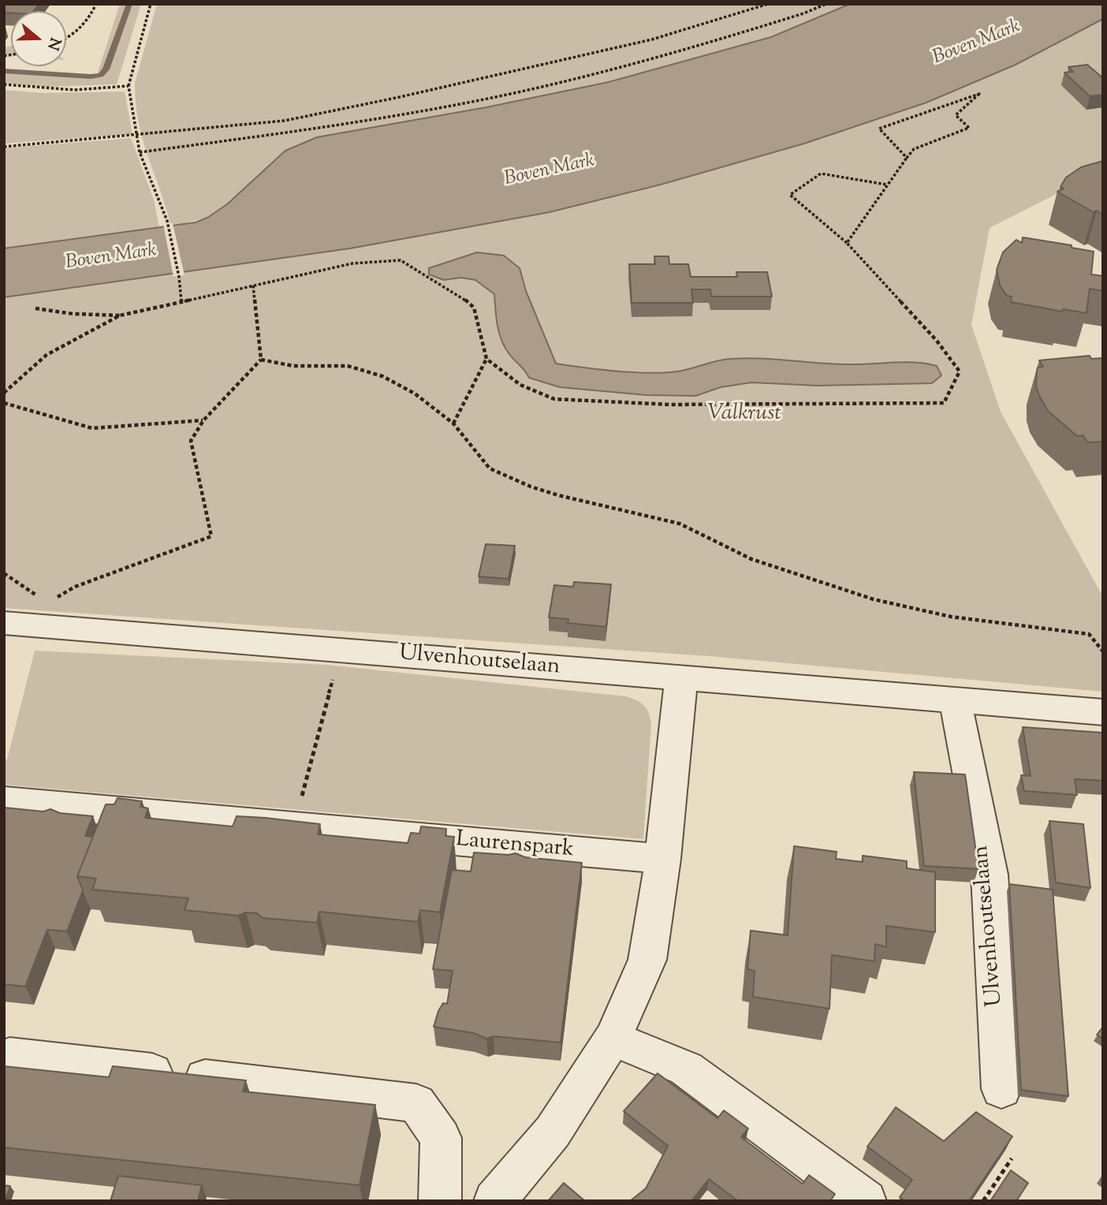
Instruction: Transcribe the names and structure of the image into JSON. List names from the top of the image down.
{
  "streets": {
    "street": ["Ulvenhoutselaan", "Laurenspark"]
  },
  "water": ["Boven Mark"],
  "parks": ["Valkrust"],
  "north": "right"
}
